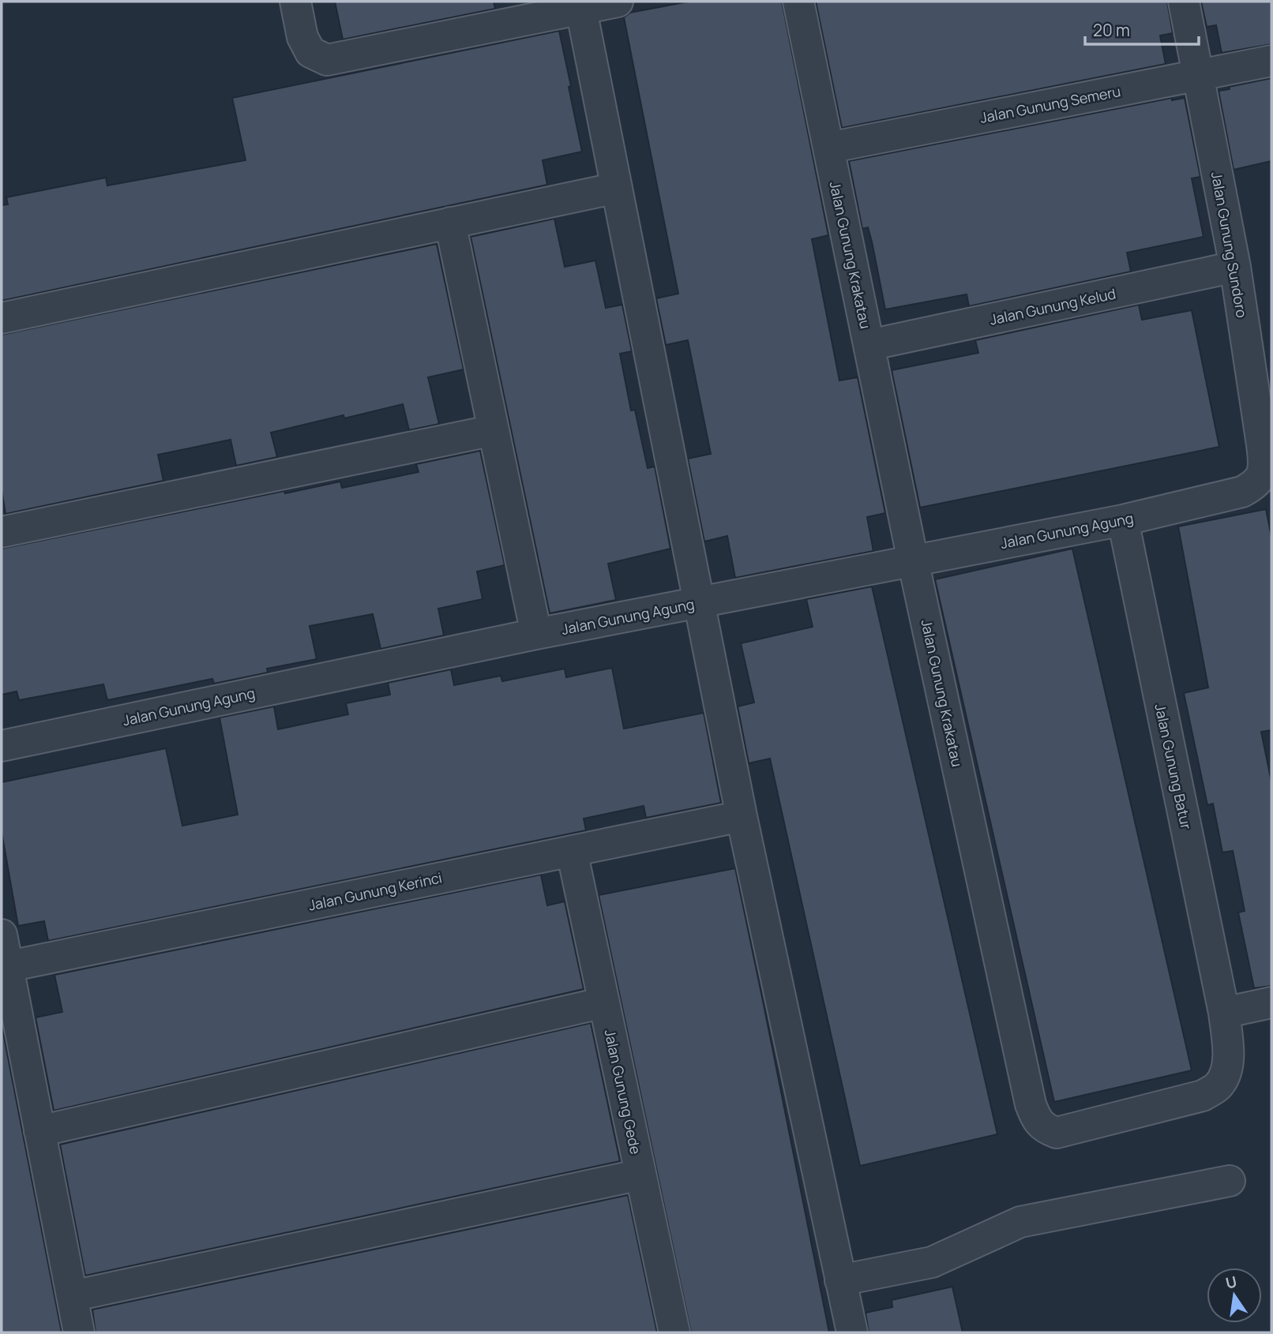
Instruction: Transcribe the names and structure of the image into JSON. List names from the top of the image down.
{
  "streets": {
    "street": [
      "Jalan Gunung Semeru",
      "Jalan Gunung Sundoro",
      "Jalan Gunung Krakatau",
      "Jalan Gunung Kelud",
      "Jalan Gunung Agung",
      "Jalan Gunung Batur",
      "Jalan Gunung Kerinci",
      "Jalan Gunung Gede"
    ]
  },
  "crossings": [
    ["Jalan Gunung Semeru", "Jalan Gunung Sundoro"],
    ["Jalan Gunung Semeru", "Jalan Gunung Krakatau"],
    ["Jalan Gunung Sundoro", "Jalan Gunung Kelud"],
    ["Jalan Gunung Sundoro", "Jalan Gunung Agung"],
    ["Jalan Gunung Krakatau", "Jalan Gunung Kelud"],
    ["Jalan Gunung Krakatau", "Jalan Gunung Agung"],
    ["Jalan Gunung Krakatau", "Jalan Gunung Batur"],
    ["Jalan Gunung Agung", "Jalan Gunung Batur"],
    ["Jalan Gunung Kerinci", "Jalan Gunung Gede"]
  ],
  "scale_bar": "20 m",
  "north": "top"
}
